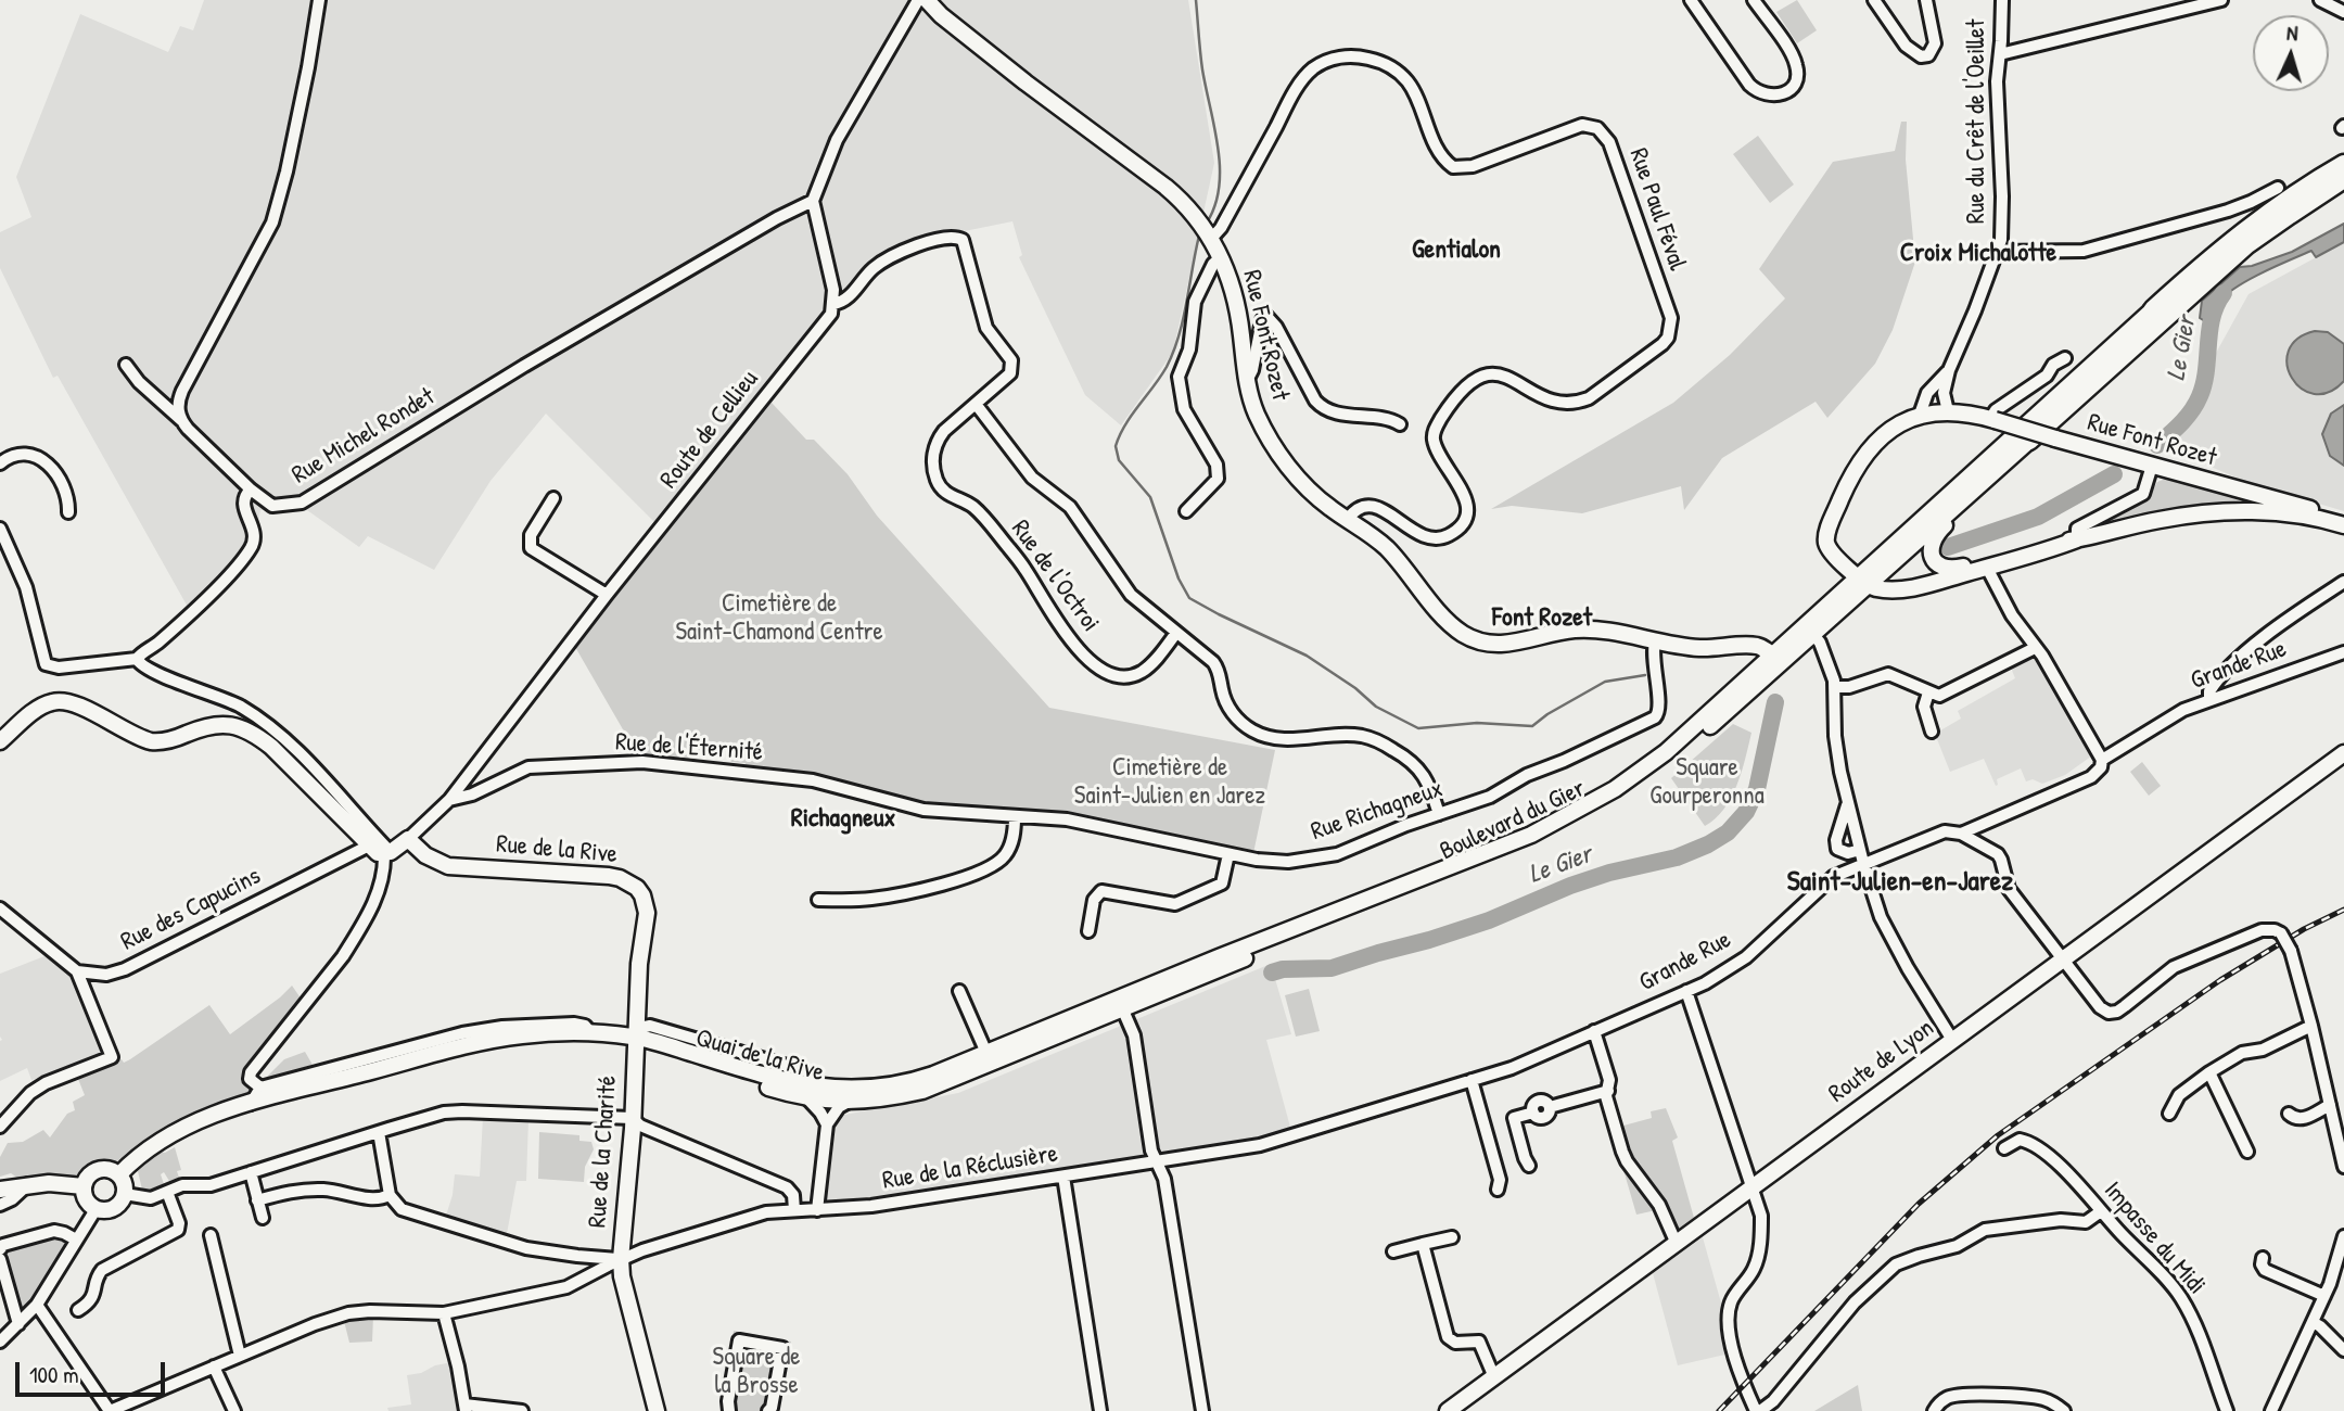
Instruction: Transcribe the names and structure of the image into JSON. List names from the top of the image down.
{
  "streets": {
    "main road": [
      "Rue Font Rozet",
      "Boulevard du Gier",
      "Rue de la Rive",
      "Quai de la Rive",
      "Route de Lyon",
      "Rue de la Charité"
    ],
    "street": [
      "Rue du Crêt de l'Oeillet",
      "Rue Paul Féval",
      "Route de Cellieu",
      "Rue Michel Rondet",
      "Rue de l'Octroi",
      "Grande Rue",
      "Rue de l'Éternité",
      "Rue Richagneux",
      "Rue des Capucins",
      "Rue de la Réclusière",
      "Impasse du Midi"
    ]
  },
  "crossings": [
    ["Rue Paul Féval", "Rue Font Rozet"],
    ["Rue Font Rozet", "Rue Richagneux"],
    ["Rue Font Rozet", "Boulevard du Gier"],
    ["Route de Cellieu", "Rue de l'Octroi"],
    ["Route de Cellieu", "Rue de l'Éternité"],
    ["Route de Cellieu", "Rue de la Rive"],
    ["Grande Rue", "Rue de la Réclusière"],
    ["Rue de l'Éternité", "Rue Richagneux"],
    ["Boulevard du Gier", "Quai de la Rive"],
    ["Rue de la Rive", "Quai de la Rive"],
    ["Rue de la Rive", "Rue de la Charité"],
    ["Quai de la Rive", "Rue de la Charité"],
    ["Rue de la Charité", "Rue de la Réclusière"]
  ],
  "districts": [
    "Gentialon",
    "Croix Michalotte",
    "Font Rozet",
    "Richagneux",
    "Saint-Julien-en-Jarez"
  ],
  "water": ["Le Gier"],
  "parks": [
    "Cimetière de Saint-Chamond Centre",
    "Cimetière de Saint-Julien en Jarez",
    "Square Gourperonna",
    "Square de la Brosse"
  ],
  "scale_bar": "100 m",
  "north": "top"
}
